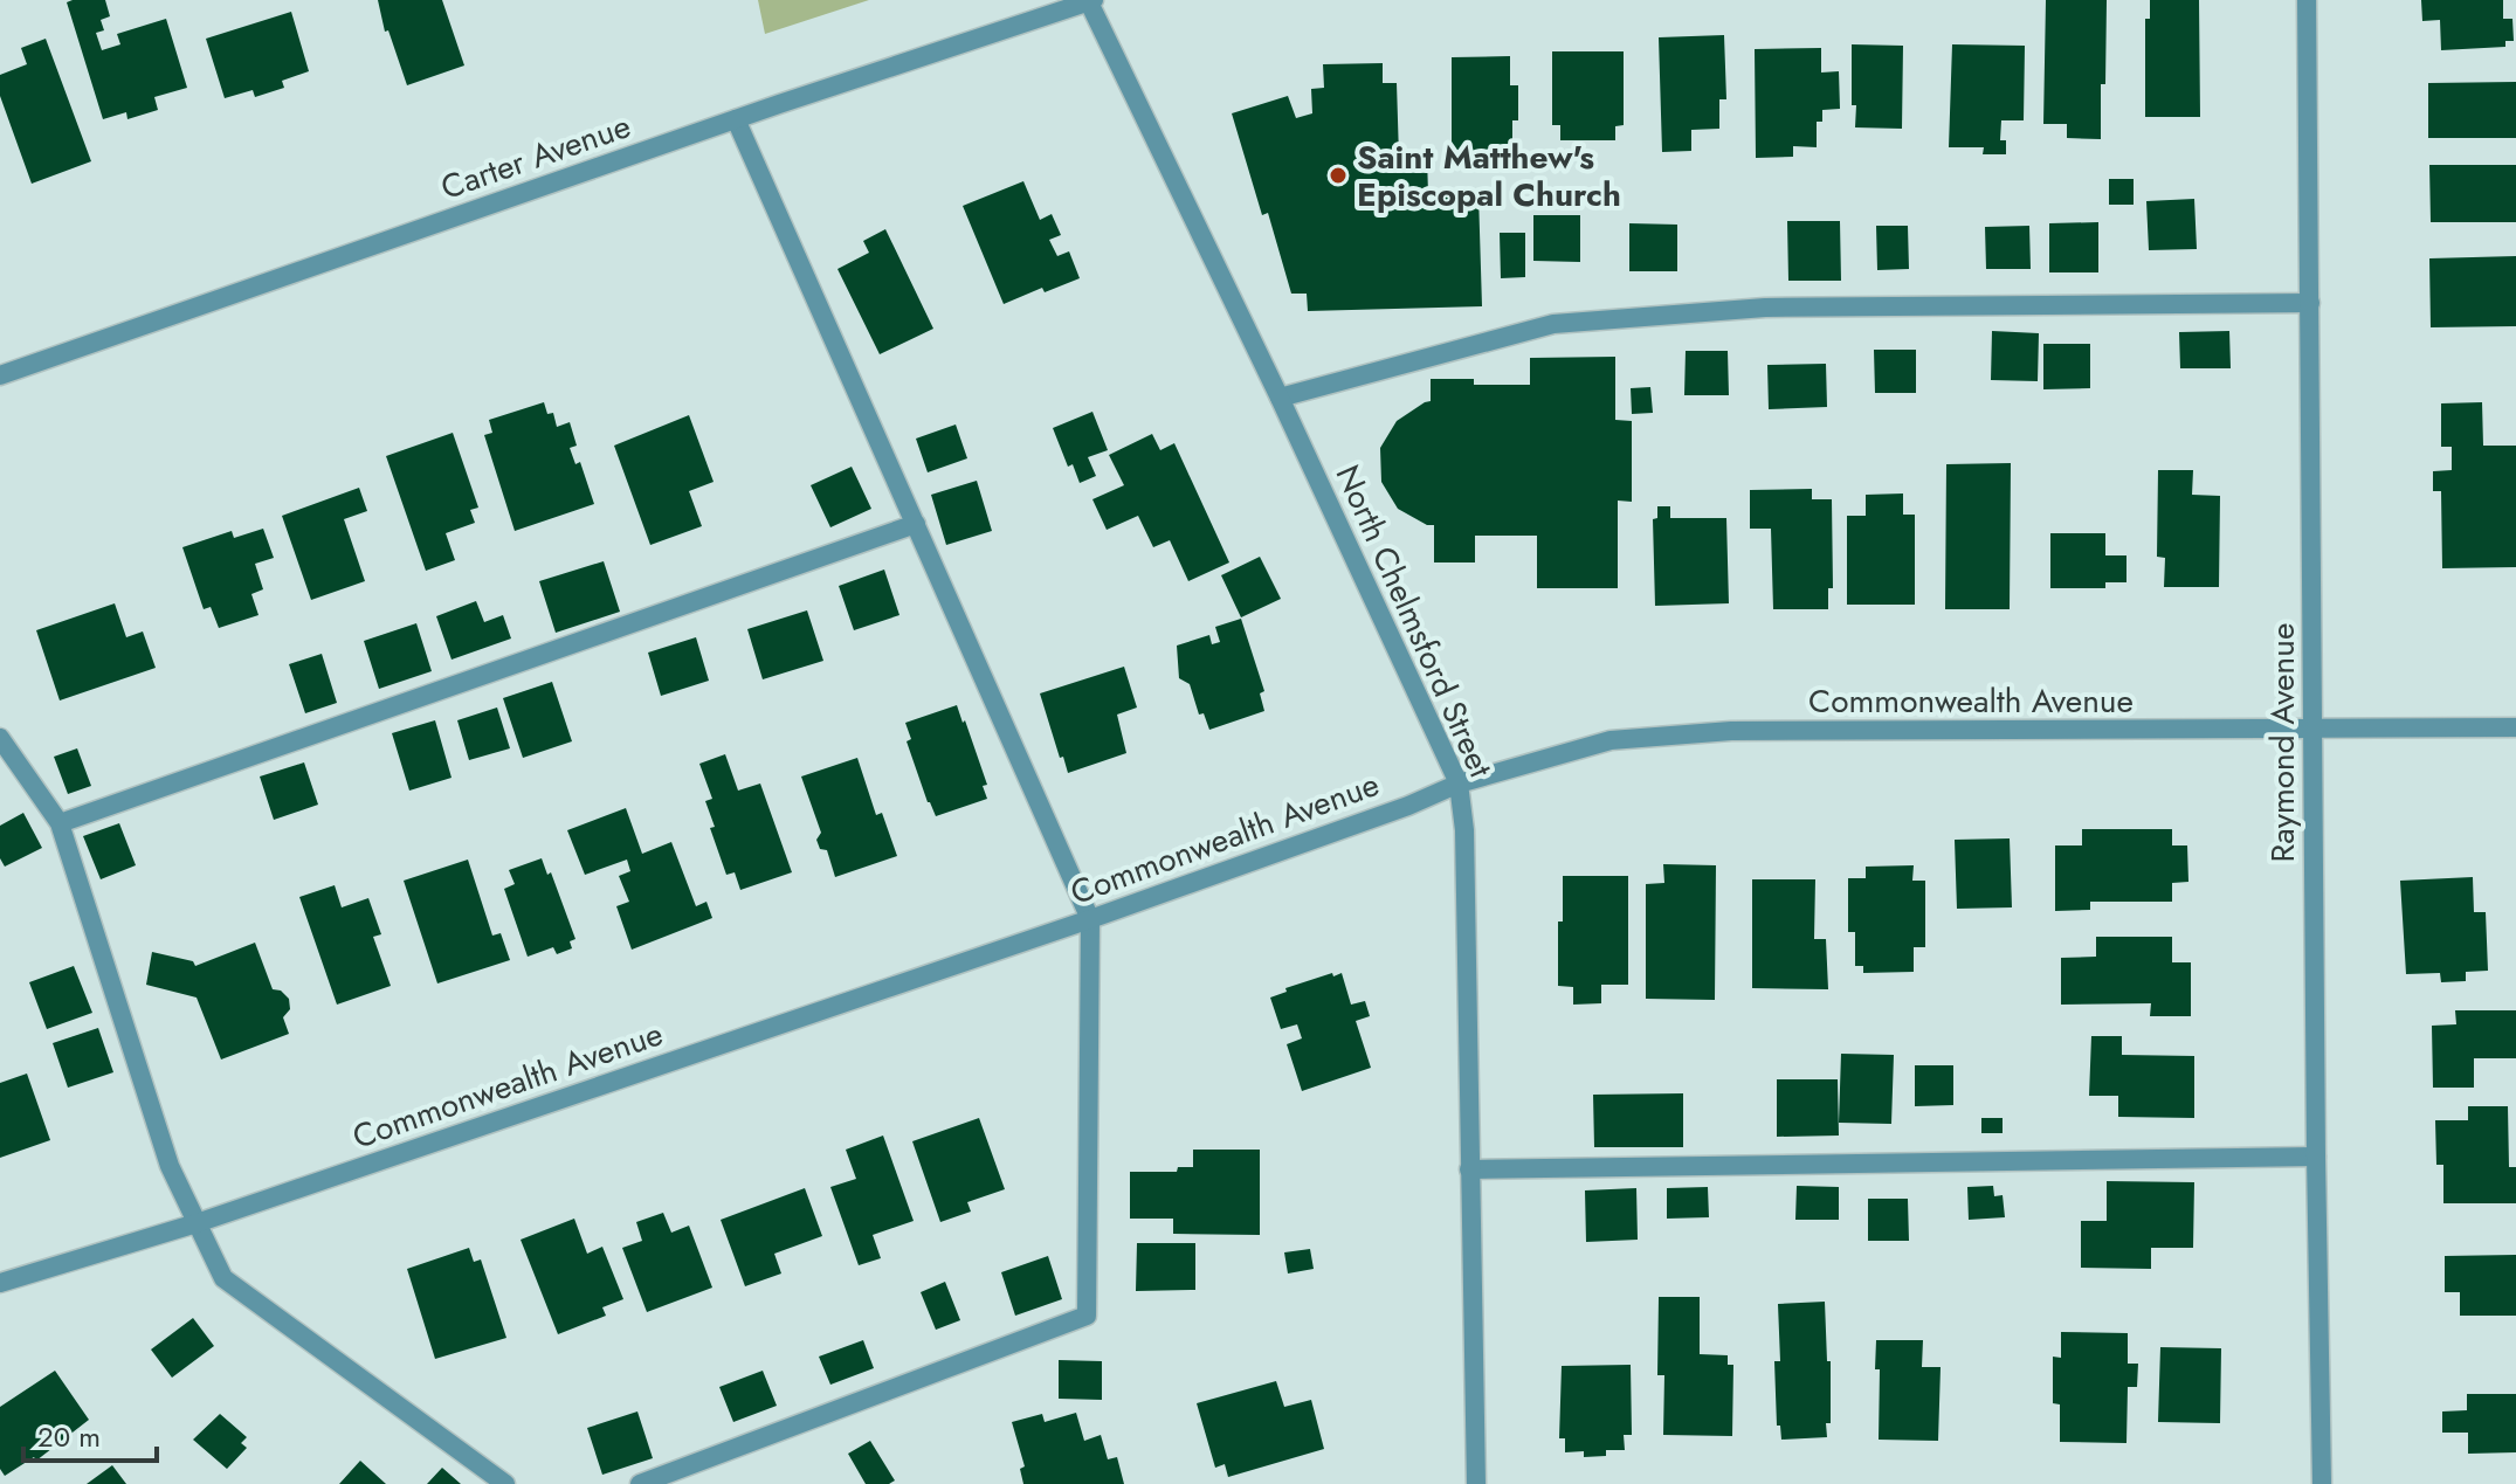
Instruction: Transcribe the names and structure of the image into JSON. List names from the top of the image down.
{
  "streets": {
    "street": [
      "Carter Avenue",
      "North Chelmsford Street",
      "Commonwealth Avenue",
      "Raymond Avenue"
    ]
  },
  "crossings": [
    ["Carter Avenue", "North Chelmsford Street"],
    ["North Chelmsford Street", "Commonwealth Avenue"],
    ["Commonwealth Avenue", "Raymond Avenue"]
  ],
  "places": ["Saint Matthew's Episcopal Church"],
  "scale_bar": "20 m"
}
